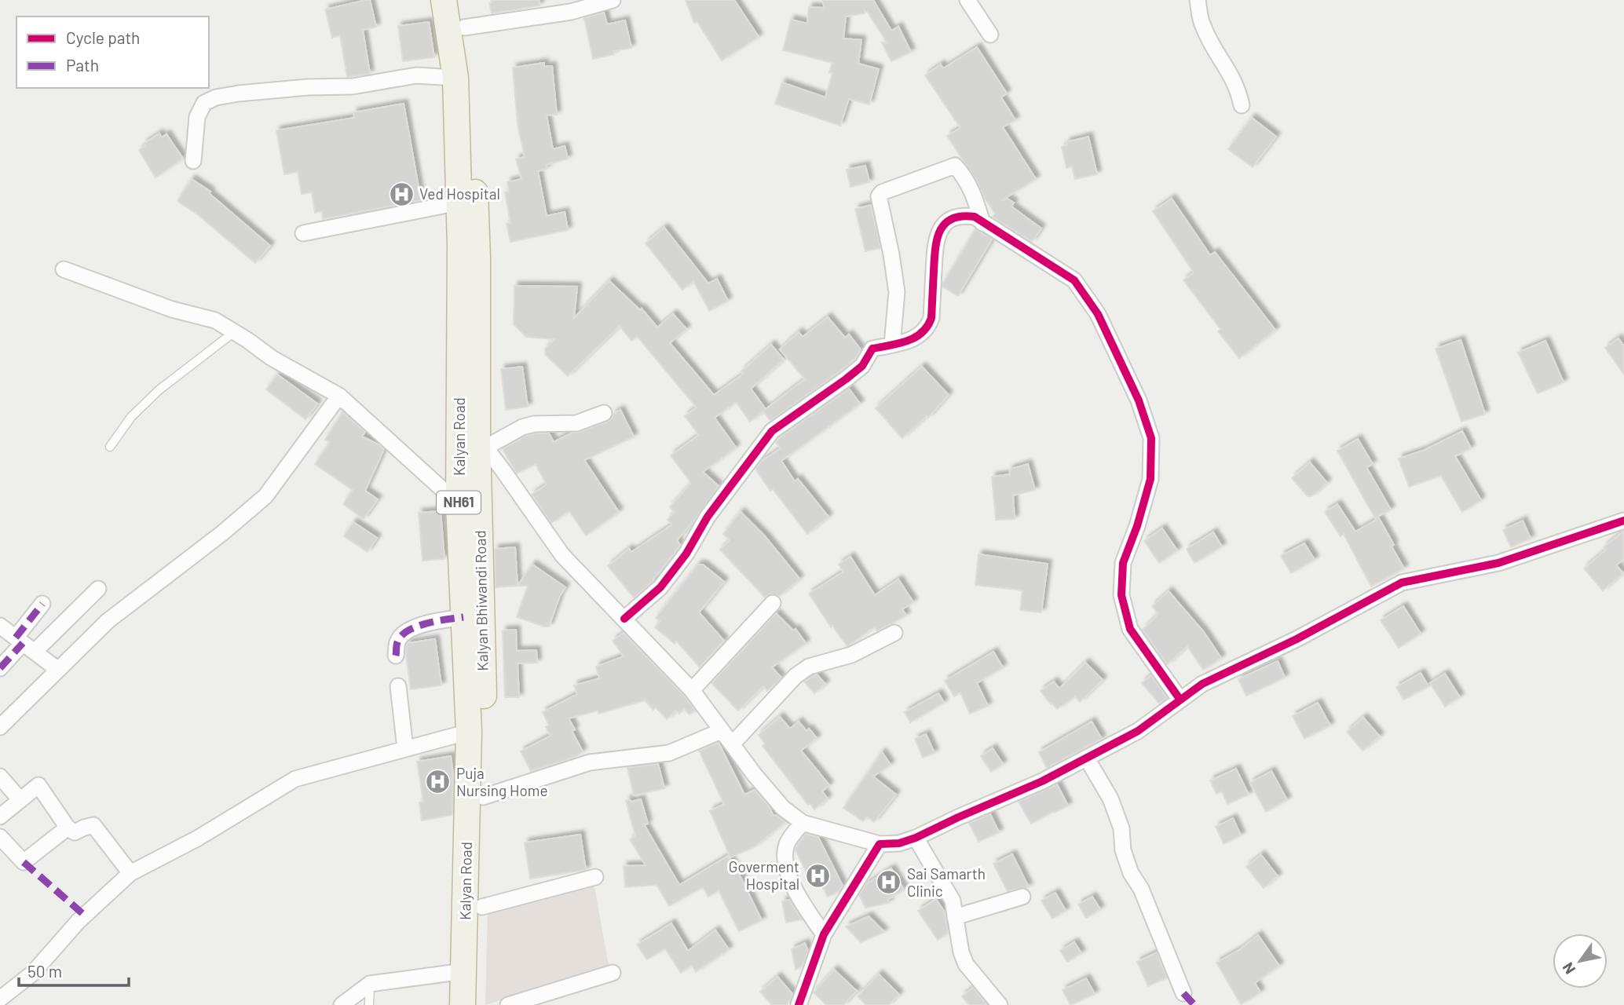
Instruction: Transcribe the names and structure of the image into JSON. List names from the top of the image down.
{
  "streets": {
    "highway": ["Kalyan Road", "NH61", "Kalyan Bhiwandi Road"]
  },
  "crossings": [
    ["Kalyan Road", "Kalyan Bhiwandi Road"]
  ],
  "places": {
    "hospital": [
      "Ved Hospital",
      "Puja Nursing Home",
      "Goverment Hospital",
      "Sai Samarth Clinic"
    ]
  },
  "legend": ["Cycle path", "Path"],
  "scale_bar": "50 m",
  "north": "bottom left"
}
